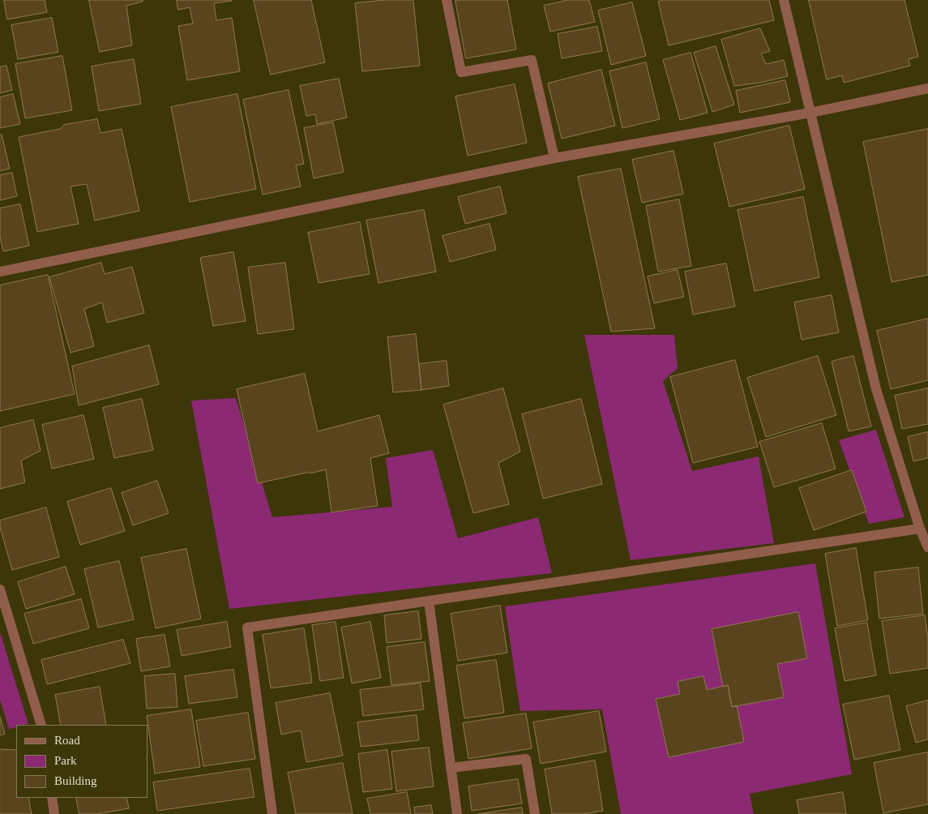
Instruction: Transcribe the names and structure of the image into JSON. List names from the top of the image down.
{
  "legend": ["Road", "Park", "Building"]
}
